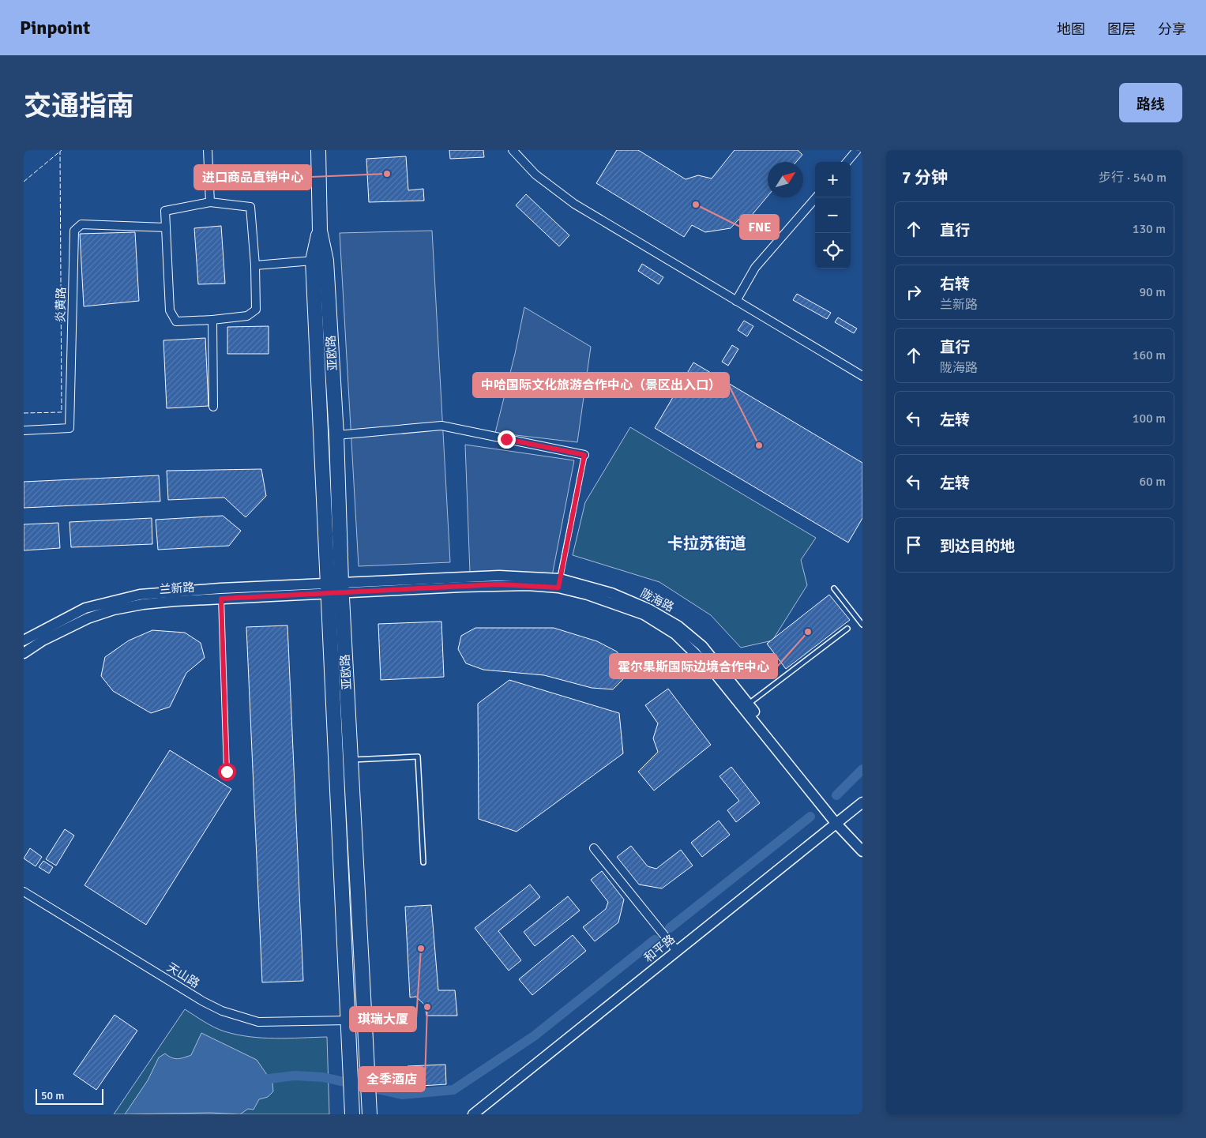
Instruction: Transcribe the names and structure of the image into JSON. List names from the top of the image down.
{
  "streets": {
    "highway": ["亚欧路"],
    "street": [
      "炎黄路",
      "兰新路",
      "陇海路",
      "和平路",
      "天山路"
    ]
  },
  "crossings": [
    ["亚欧路", "兰新路"],
    ["亚欧路", "陇海路"],
    ["亚欧路", "天山路"],
    ["兰新路", "陇海路"],
    ["陇海路", "和平路"]
  ],
  "districts": ["卡拉苏街道"],
  "places": [
    "进口商品直销中心",
    "FNE",
    "中哈国际文化旅游合作中心（景区出入口）",
    "霍尔果斯国际边境合作中心",
    "琪瑞大厦",
    "全季酒店"
  ],
  "scale_bar": "50 m",
  "north": "top right",
  "page": {
    "header": "Pinpoint",
    "nav": ["地图", "图层", "分享"],
    "title": "交通指南",
    "buttons": "路线",
    "heading": ["7 分钟", "步行 · 540 m"],
    "map_buttons": ["+", "−"],
    "list": [
      ["直行", "130 m"],
      ["右转", "兰新路", "90 m"],
      ["直行", "陇海路", "160 m"],
      ["左转", "100 m"],
      ["左转", "60 m"],
      "到达目的地"
    ],
    "scale": "50 m"
  }
}
